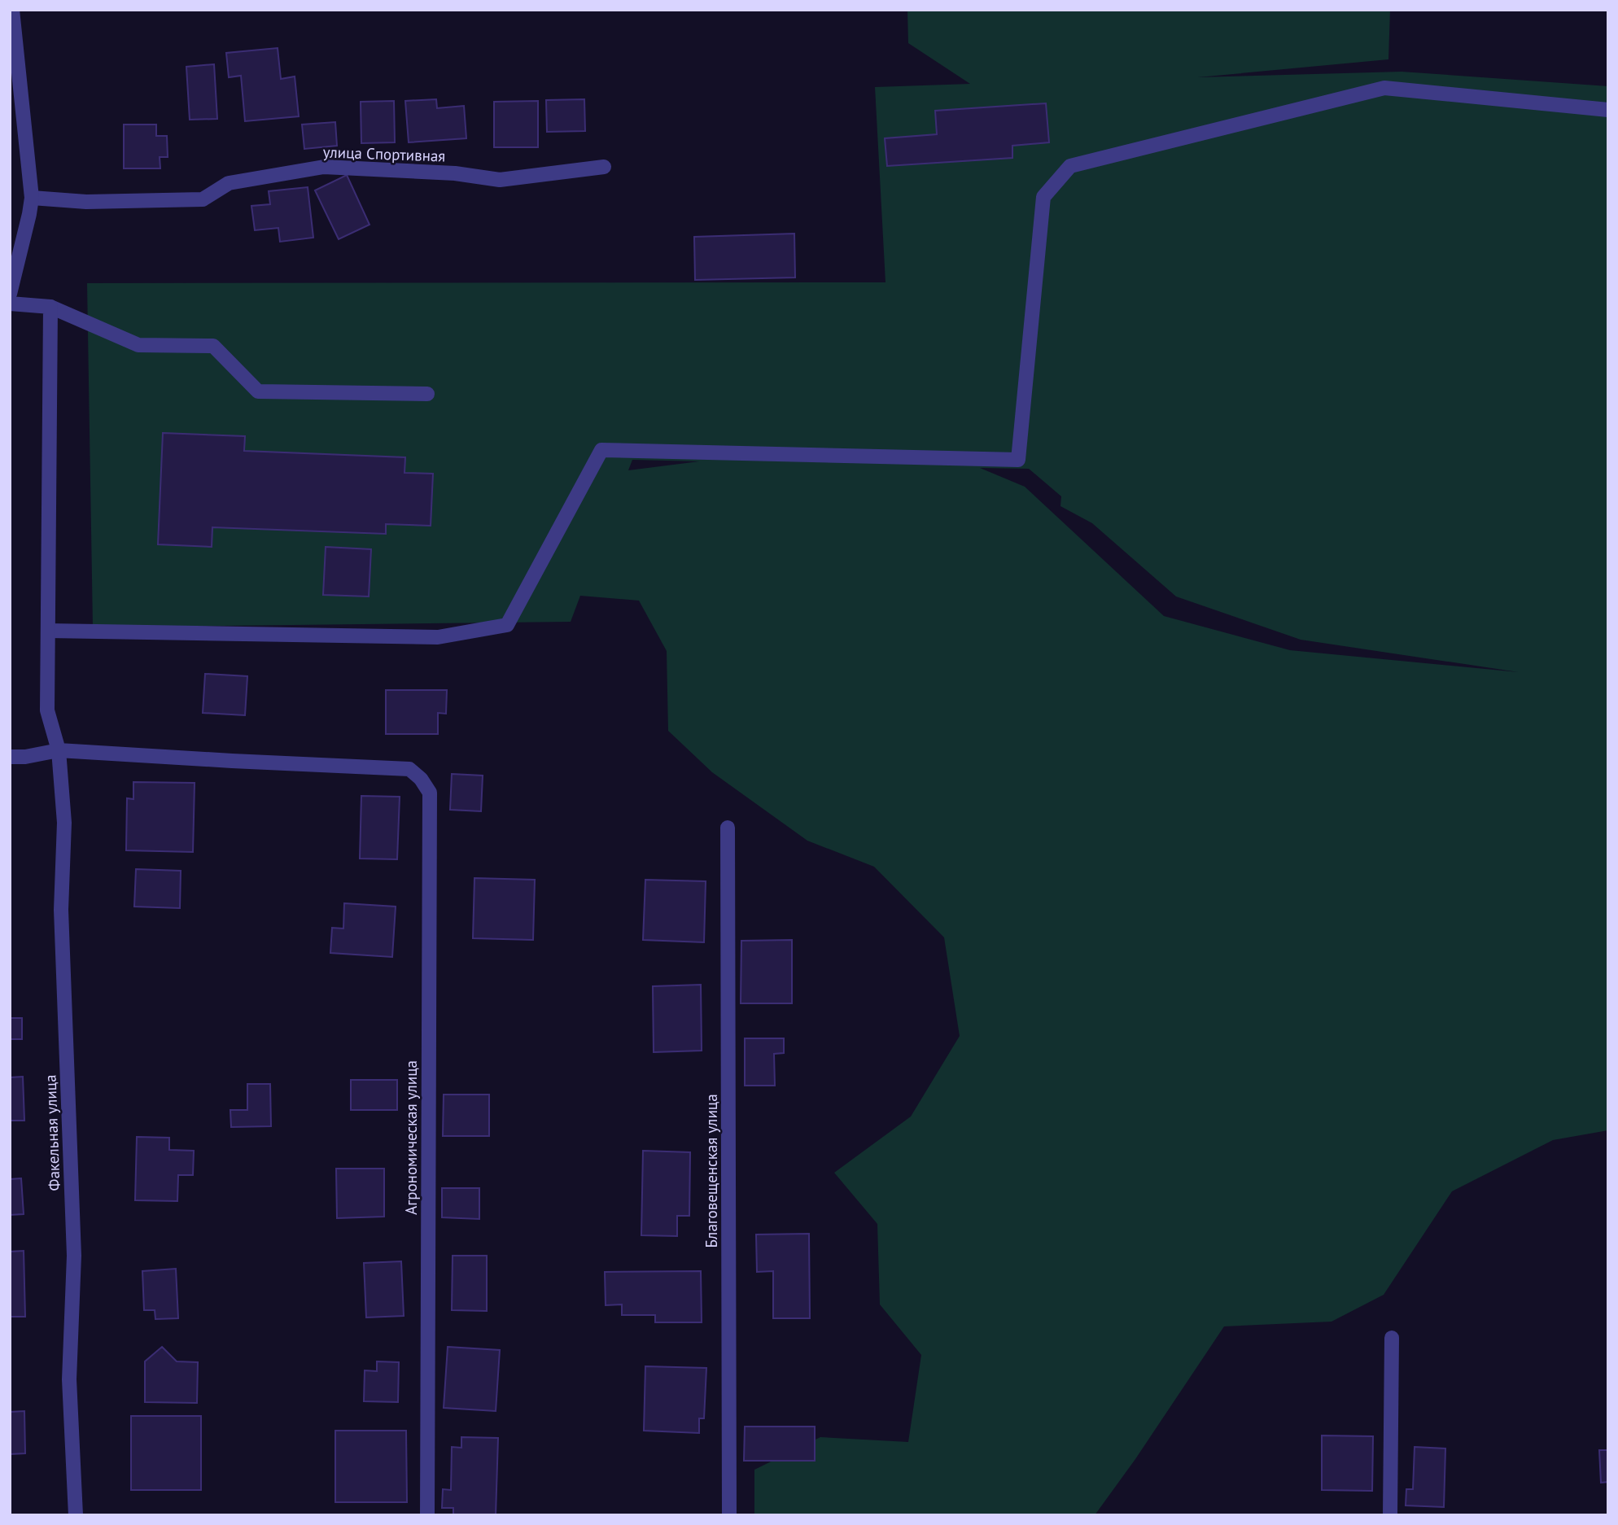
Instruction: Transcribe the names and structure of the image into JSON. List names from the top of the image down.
{
  "streets": {
    "street": [
      "улица Спортивная",
      "Факельная улица",
      "Агрономическая улица",
      "Благовещенская улица"
    ]
  },
  "crossings": [
    ["Факельная улица", "Агрономическая улица"]
  ]
}
